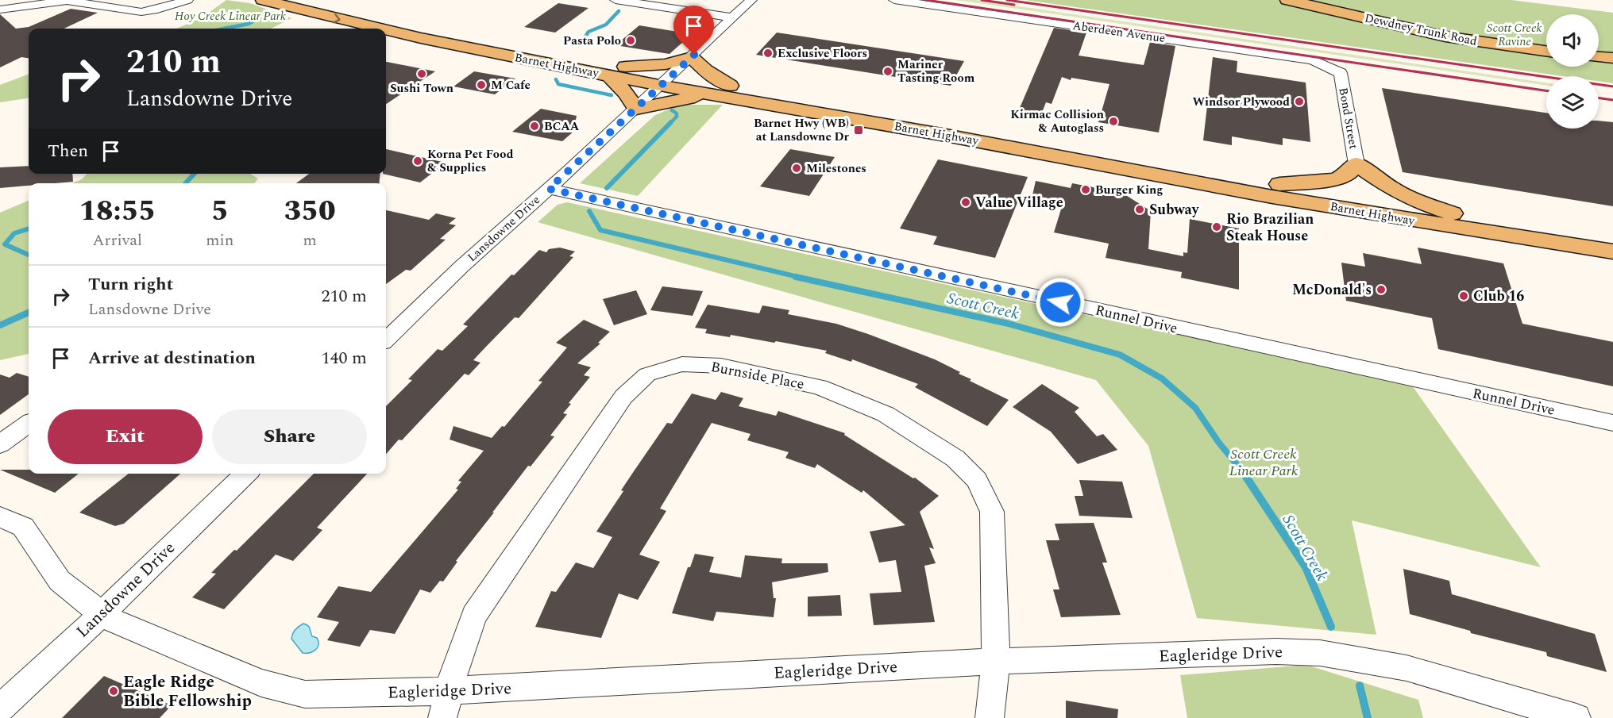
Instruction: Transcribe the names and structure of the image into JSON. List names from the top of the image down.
{
  "streets": {
    "main road": ["Dewdney Trunk Road", "Barnet Highway"],
    "street": [
      "Aberdeen Avenue",
      "Bond Street",
      "Lansdowne Drive",
      "Runnel Drive",
      "Burnside Place",
      "Eagleridge Drive"
    ]
  },
  "crossings": [
    ["Aberdeen Avenue", "Bond Street"],
    ["Barnet Highway", "Lansdowne Drive"],
    ["Lansdowne Drive", "Runnel Drive"],
    ["Lansdowne Drive", "Eagleridge Drive"],
    ["Burnside Place", "Eagleridge Drive"]
  ],
  "water": ["Scott Creek"],
  "parks": ["Hoy Creek Linear Park", "Scott Creek Ravine", "Scott Creek Linear Park"],
  "places": {
    "other": [
      "Pasta Polo",
      "Exclusive Floors",
      "Mariner Tasting Room",
      "Sushi Town",
      "M Cafe",
      "Windsor Plywood",
      "Kirmac Collision & Autoglass",
      "BCAA",
      "Korna Pet Food & Supplies",
      "Milestones",
      "Burger King",
      "Value Village",
      "Subway",
      "Rio Brazilian Steak House",
      "McDonald's",
      "Club 16",
      "Eagle Ridge Bible Fellowship"
    ],
    "transit": ["Barnet Hwy (WB) at Lansdowne Dr"]
  },
  "page": {
    "turn": ["210 m", "Lansdowne Drive"],
    "then": "Then",
    "eta": [
      "18:55",
      "Arrival",
      "5",
      "min",
      "350",
      "m"
    ],
    "list": [
      {
        "name": "Turn right",
        "note": "Lansdowne Drive",
        "value": "210 m"
      },
      {
        "name": "Arrive at destination",
        "value": "140 m"
      }
    ],
    "buttons": ["Exit", "Share"]
  }
}
